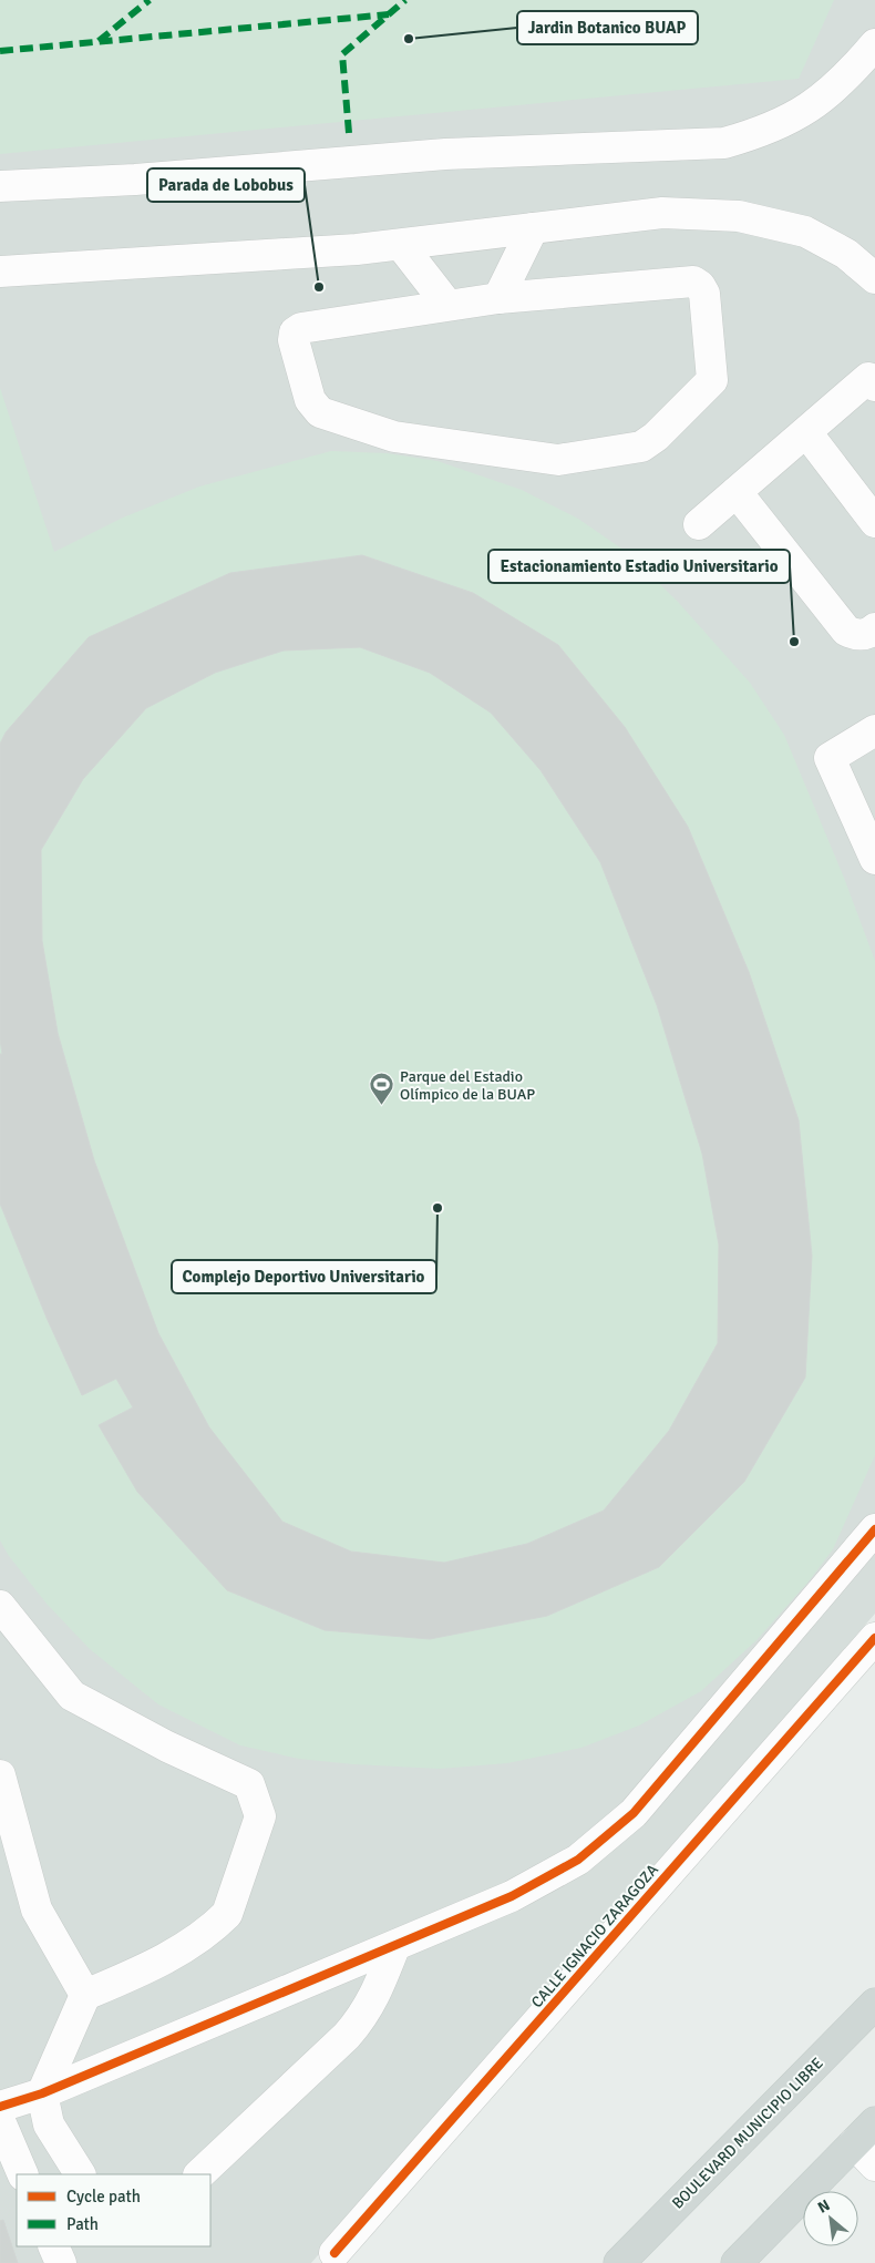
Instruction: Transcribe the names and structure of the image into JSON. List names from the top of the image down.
{
  "streets": {
    "main road": ["BOULEVARD MUNICIPIO LIBRE"],
    "street": ["CALLE IGNACIO ZARAGOZA"]
  },
  "places": {
    "other": [
      "Jardin Botanico BUAP",
      "Parada de Lobobus",
      "Estacionamiento Estadio Universitario",
      "Complejo Deportivo Universitario"
    ],
    "sports": ["Parque del Estadio Olímpico de la BUAP"]
  },
  "legend": ["Cycle path", "Path"],
  "north": "top left"
}
